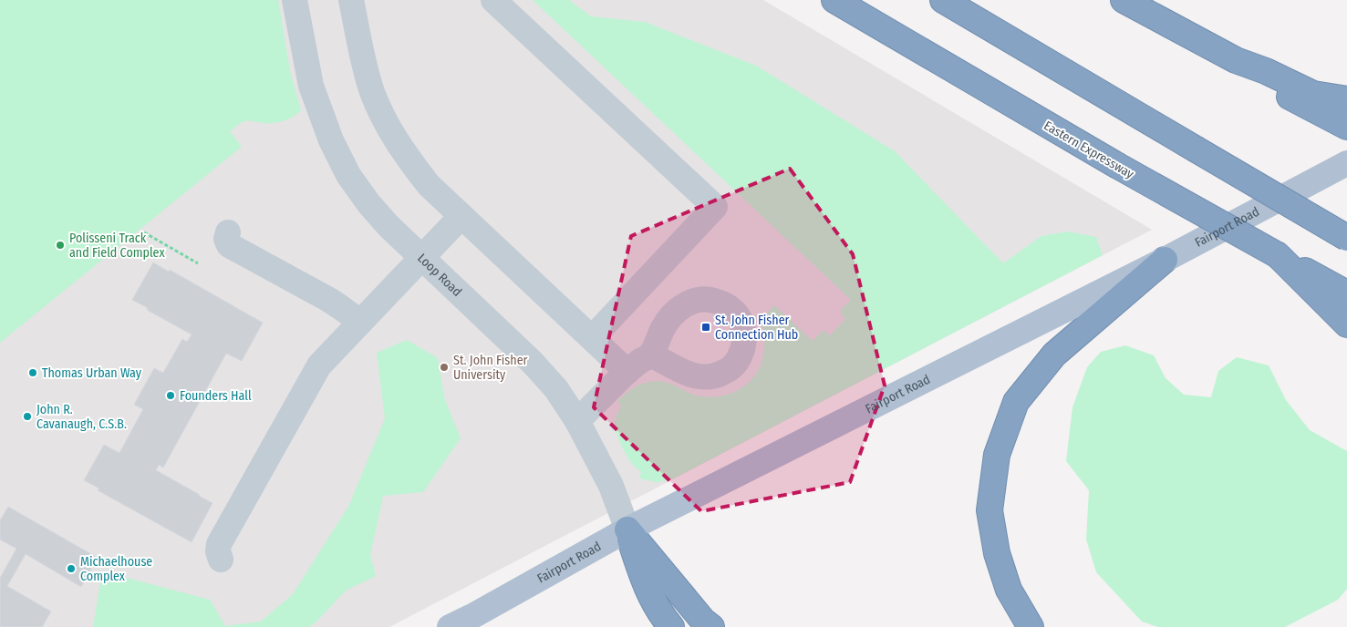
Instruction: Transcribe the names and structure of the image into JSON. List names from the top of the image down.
{
  "streets": {
    "highway": ["Eastern Expressway"],
    "main road": ["Fairport Road"],
    "street": ["Loop Road"]
  },
  "crossings": [
    ["Fairport Road", "Loop Road"]
  ],
  "places": {
    "other": [
      "Polisseni Track and Field Complex",
      "St. John Fisher University",
      "Thomas Urban Way",
      "Founders Hall",
      "John R. Cavanaugh, C.S.B.",
      "Michaelhouse Complex"
    ],
    "transit": ["St. John Fisher Connection Hub"]
  }
}
